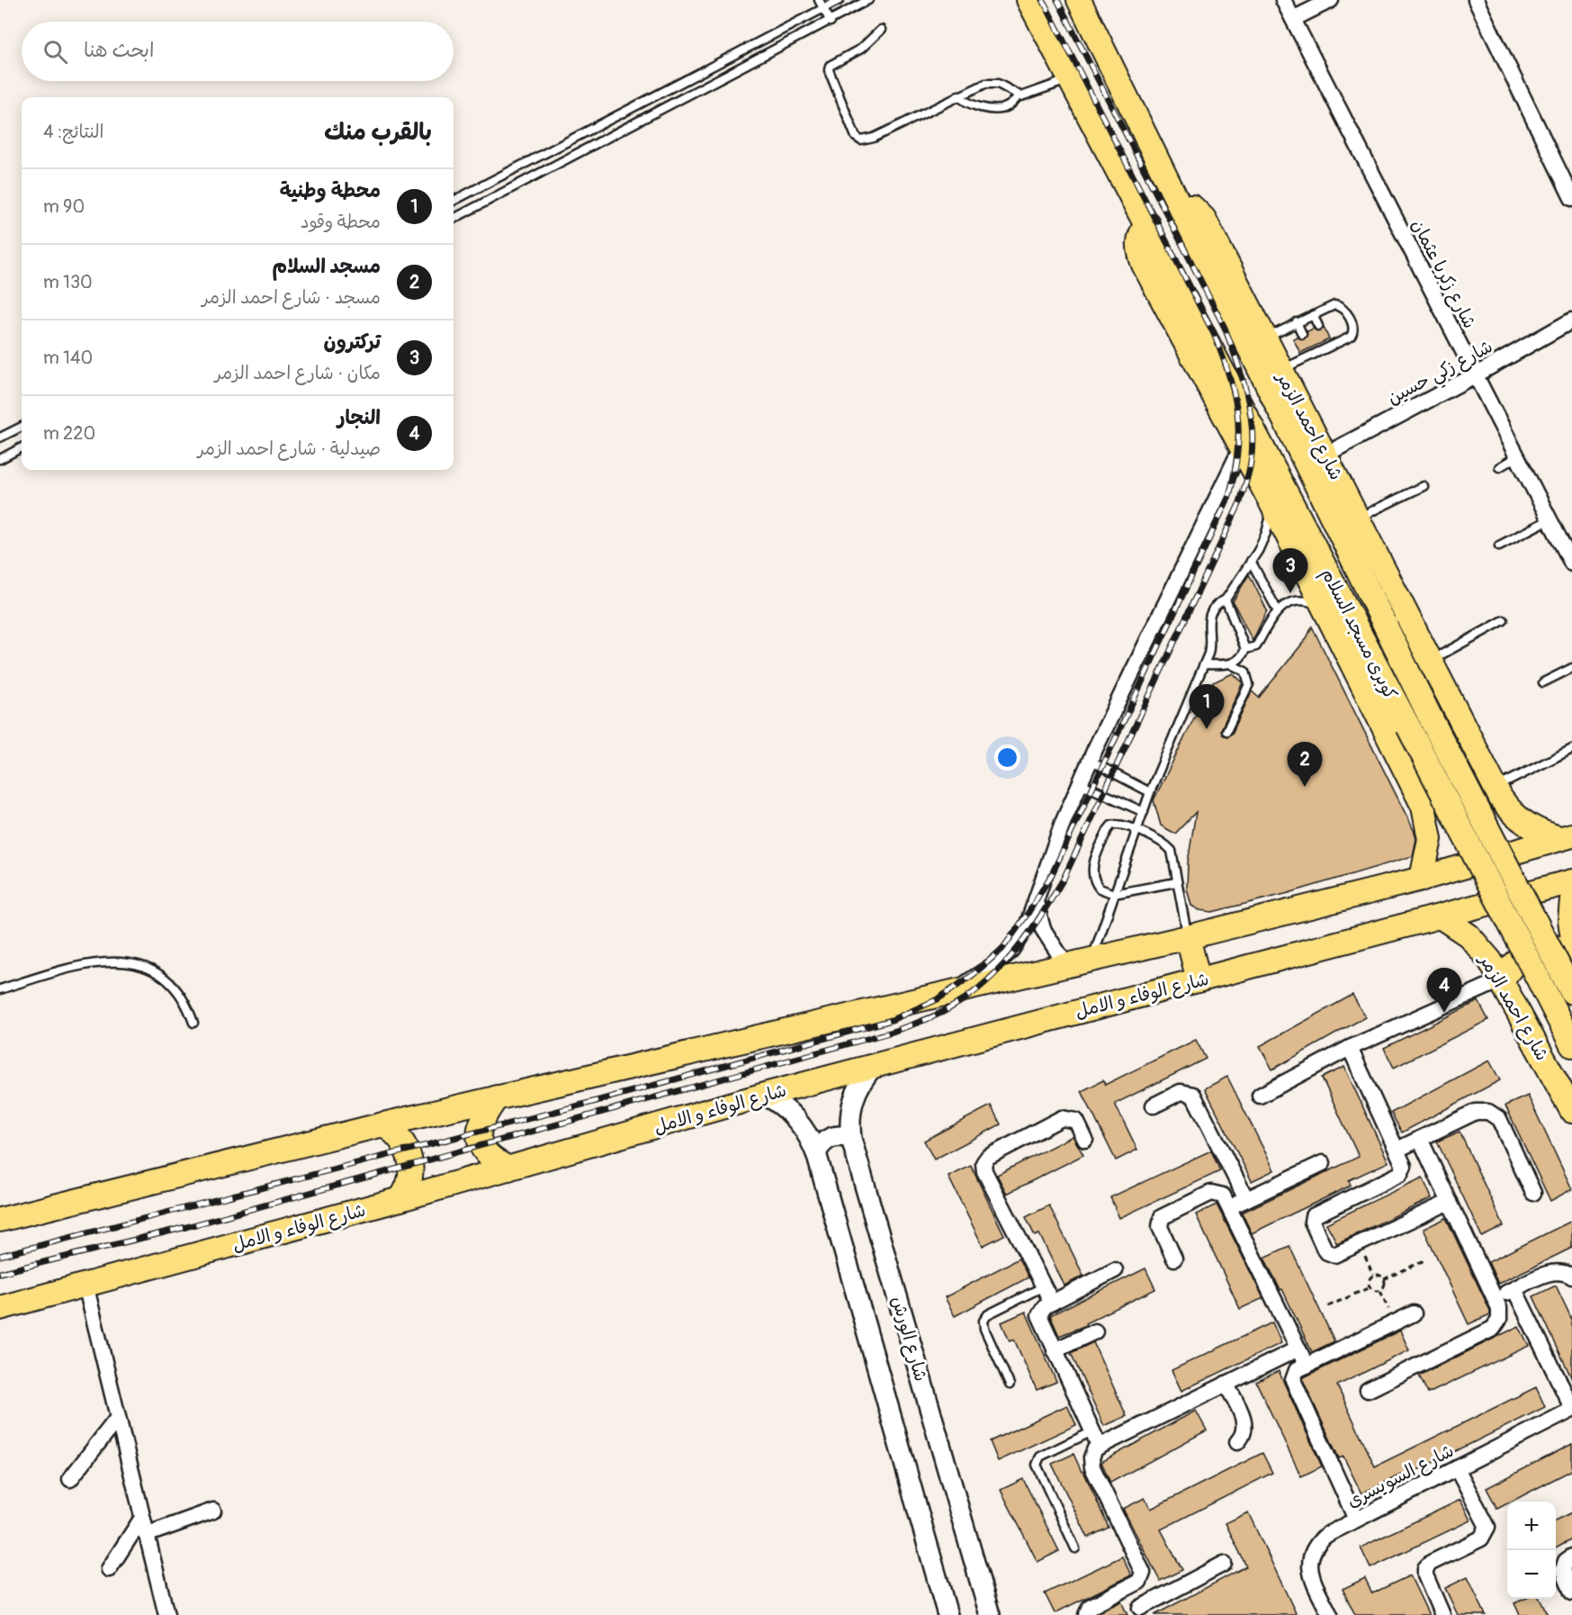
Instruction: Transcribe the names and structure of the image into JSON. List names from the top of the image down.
{
  "streets": {
    "main road": ["شارع احمد الزمر", "كوبرى مسجد السلام", "شارع الوفاء و الامل"],
    "street": [
      "شارع زكريا عثمان",
      "شارع زكي حسين",
      "شارع الورش",
      "شارع السويسرى"
    ]
  },
  "crossings": [
    ["شارع زكريا عثمان", "شارع زكي حسين"],
    ["شارع زكي حسين", "شارع احمد الزمر"],
    ["شارع احمد الزمر", "كوبرى مسجد السلام"],
    ["شارع احمد الزمر", "شارع الوفاء و الامل"],
    ["شارع الوفاء و الامل", "شارع الورش"]
  ],
  "page": {
    "search": "ابحث هنا",
    "heading": ["بالقرب منك", "النتائج: 4"],
    "list": [
      {
        "mark": "1",
        "name": "محطة وطنية",
        "note": "محطة وقود",
        "value": "90 m"
      },
      {
        "mark": "2",
        "name": "مسجد السلام",
        "note": "مسجد · شارع احمد الزمر",
        "value": "130 m"
      },
      {
        "mark": "3",
        "name": "تركترون",
        "note": "مكان · شارع احمد الزمر",
        "value": "140 m"
      },
      {
        "mark": "4",
        "name": "النجار",
        "note": "صيدلية · شارع احمد الزمر",
        "value": "220 m"
      }
    ],
    "pins": [
      "3",
      "1",
      "2",
      "4"
    ],
    "map_buttons": ["+", "−"]
  }
}
